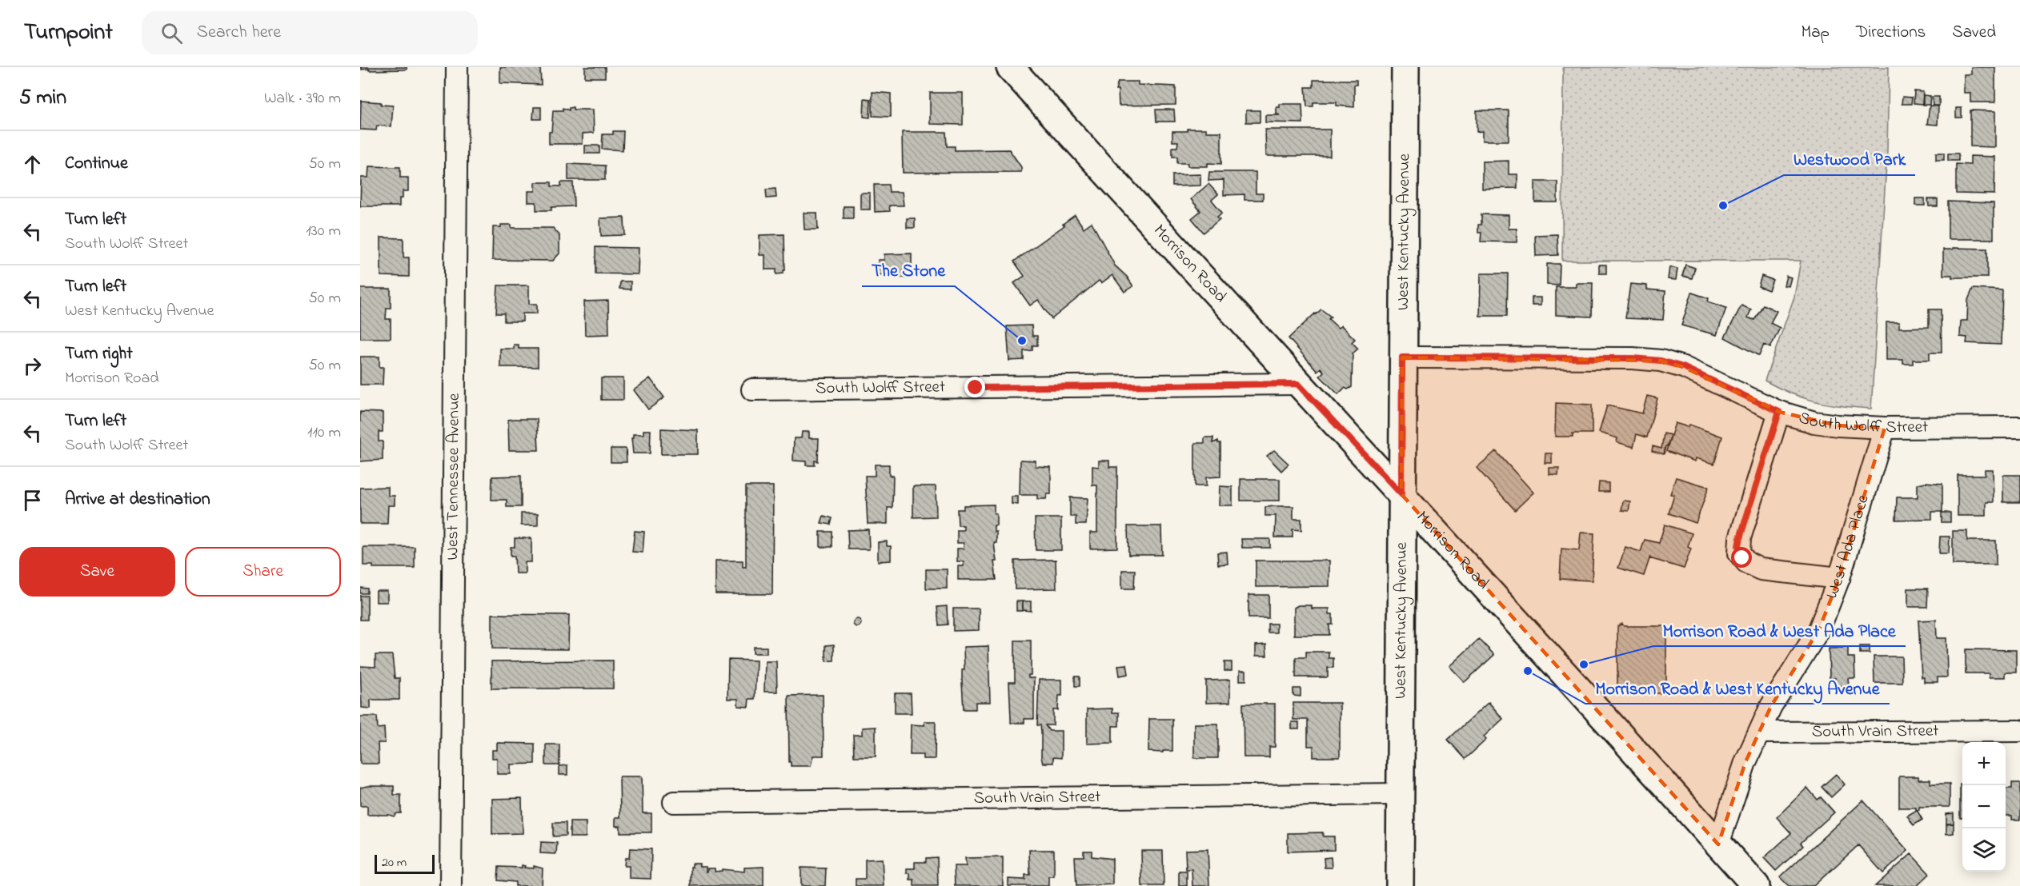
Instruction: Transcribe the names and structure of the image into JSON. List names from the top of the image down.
{
  "streets": {
    "main road": ["West Kentucky Avenue", "Morrison Road"],
    "street": [
      "South Wolff Street",
      "West Tennessee Avenue",
      "West Ada Place",
      "South Vrain Street"
    ]
  },
  "crossings": [
    ["West Kentucky Avenue", "Morrison Road"],
    ["West Kentucky Avenue", "South Wolff Street"],
    ["West Kentucky Avenue", "South Vrain Street"],
    ["Morrison Road", "South Wolff Street"],
    ["Morrison Road", "West Ada Place"],
    ["South Wolff Street", "West Ada Place"],
    ["West Ada Place", "South Vrain Street"]
  ],
  "places": [
    "Westwood Park",
    "The Stone",
    "Morrison Road & West Ada Place",
    "Morrison Road & West Kentucky Avenue"
  ],
  "scale_bar": "20 m",
  "page": {
    "header": "Turnpoint",
    "search": "Search here",
    "nav": ["Map", "Directions", "Saved"],
    "heading": ["5 min", "Walk · 390 m"],
    "list": [
      ["Continue", "50 m"],
      ["Turn left", "South Wolff Street", "130 m"],
      ["Turn left", "West Kentucky Avenue", "50 m"],
      ["Turn right", "Morrison Road", "50 m"],
      ["Turn left", "South Wolff Street", "110 m"],
      "Arrive at destination"
    ],
    "buttons": ["Save", "Share"],
    "map_buttons": ["+", "−"],
    "scale": "20 m"
  }
}
